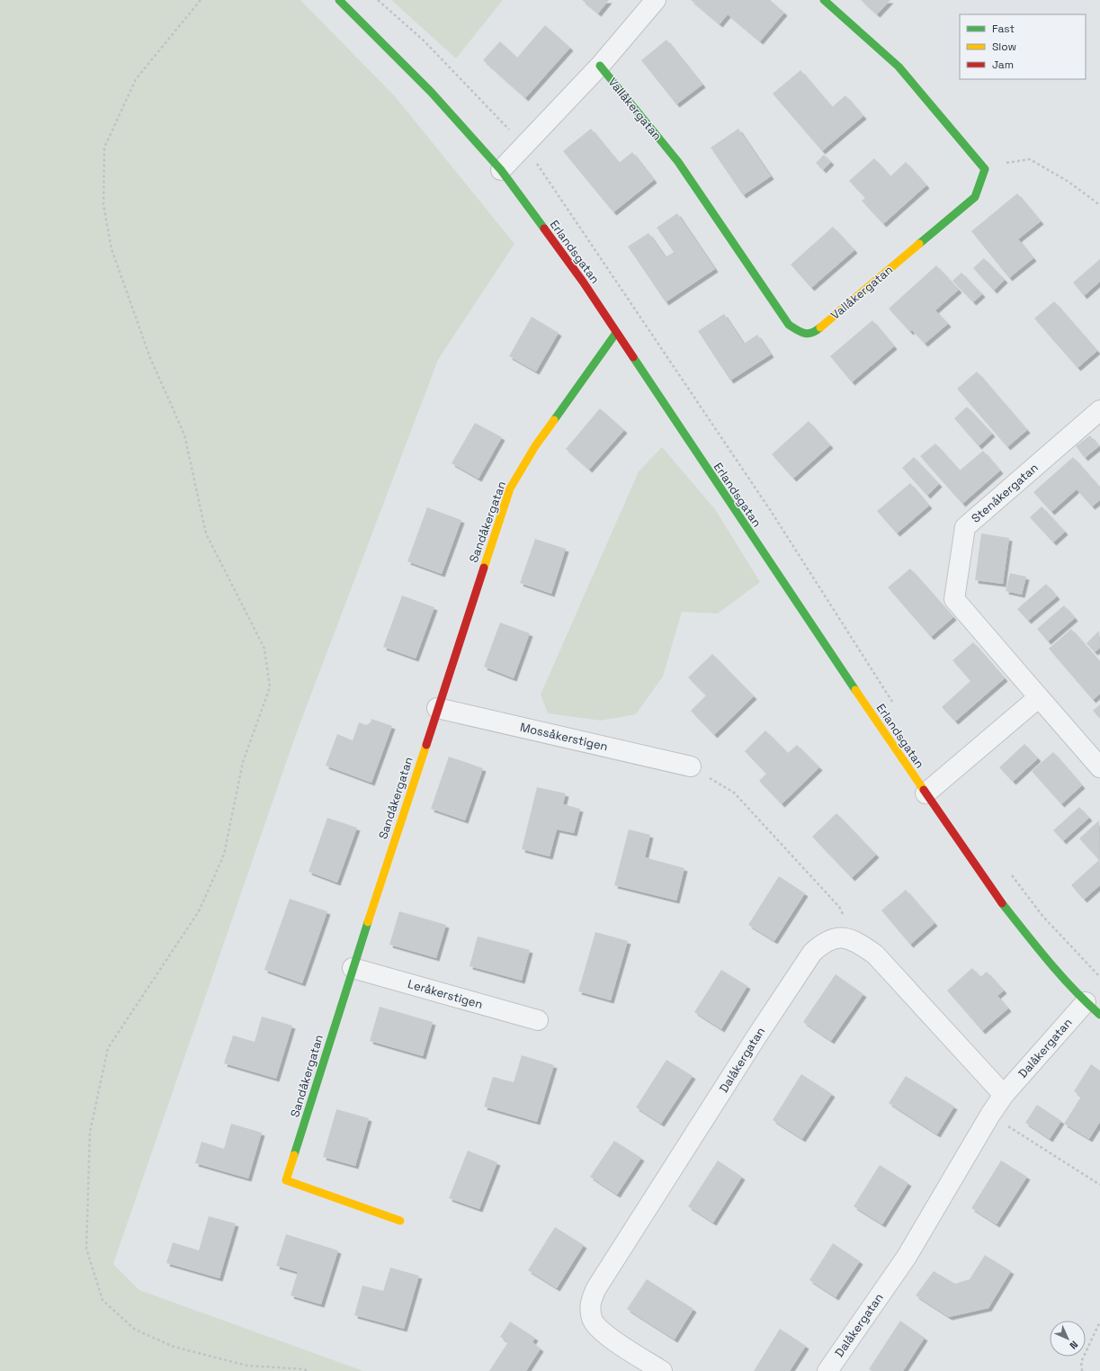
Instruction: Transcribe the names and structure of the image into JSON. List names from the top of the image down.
{
  "streets": {
    "street": [
      "Vallåkergatan",
      "Erlandsgatan",
      "Stenåkergatan",
      "Sandåkergatan",
      "Mossåkerstigen",
      "Leråkerstigen",
      "Dalåkergatan"
    ]
  },
  "crossings": [
    ["Vallåkergatan", "Erlandsgatan"],
    ["Erlandsgatan", "Sandåkergatan"],
    ["Erlandsgatan", "Dalåkergatan"],
    ["Sandåkergatan", "Mossåkerstigen"],
    ["Sandåkergatan", "Leråkerstigen"]
  ],
  "legend": ["Fast", "Slow", "Jam"],
  "north": "bottom right"
}
